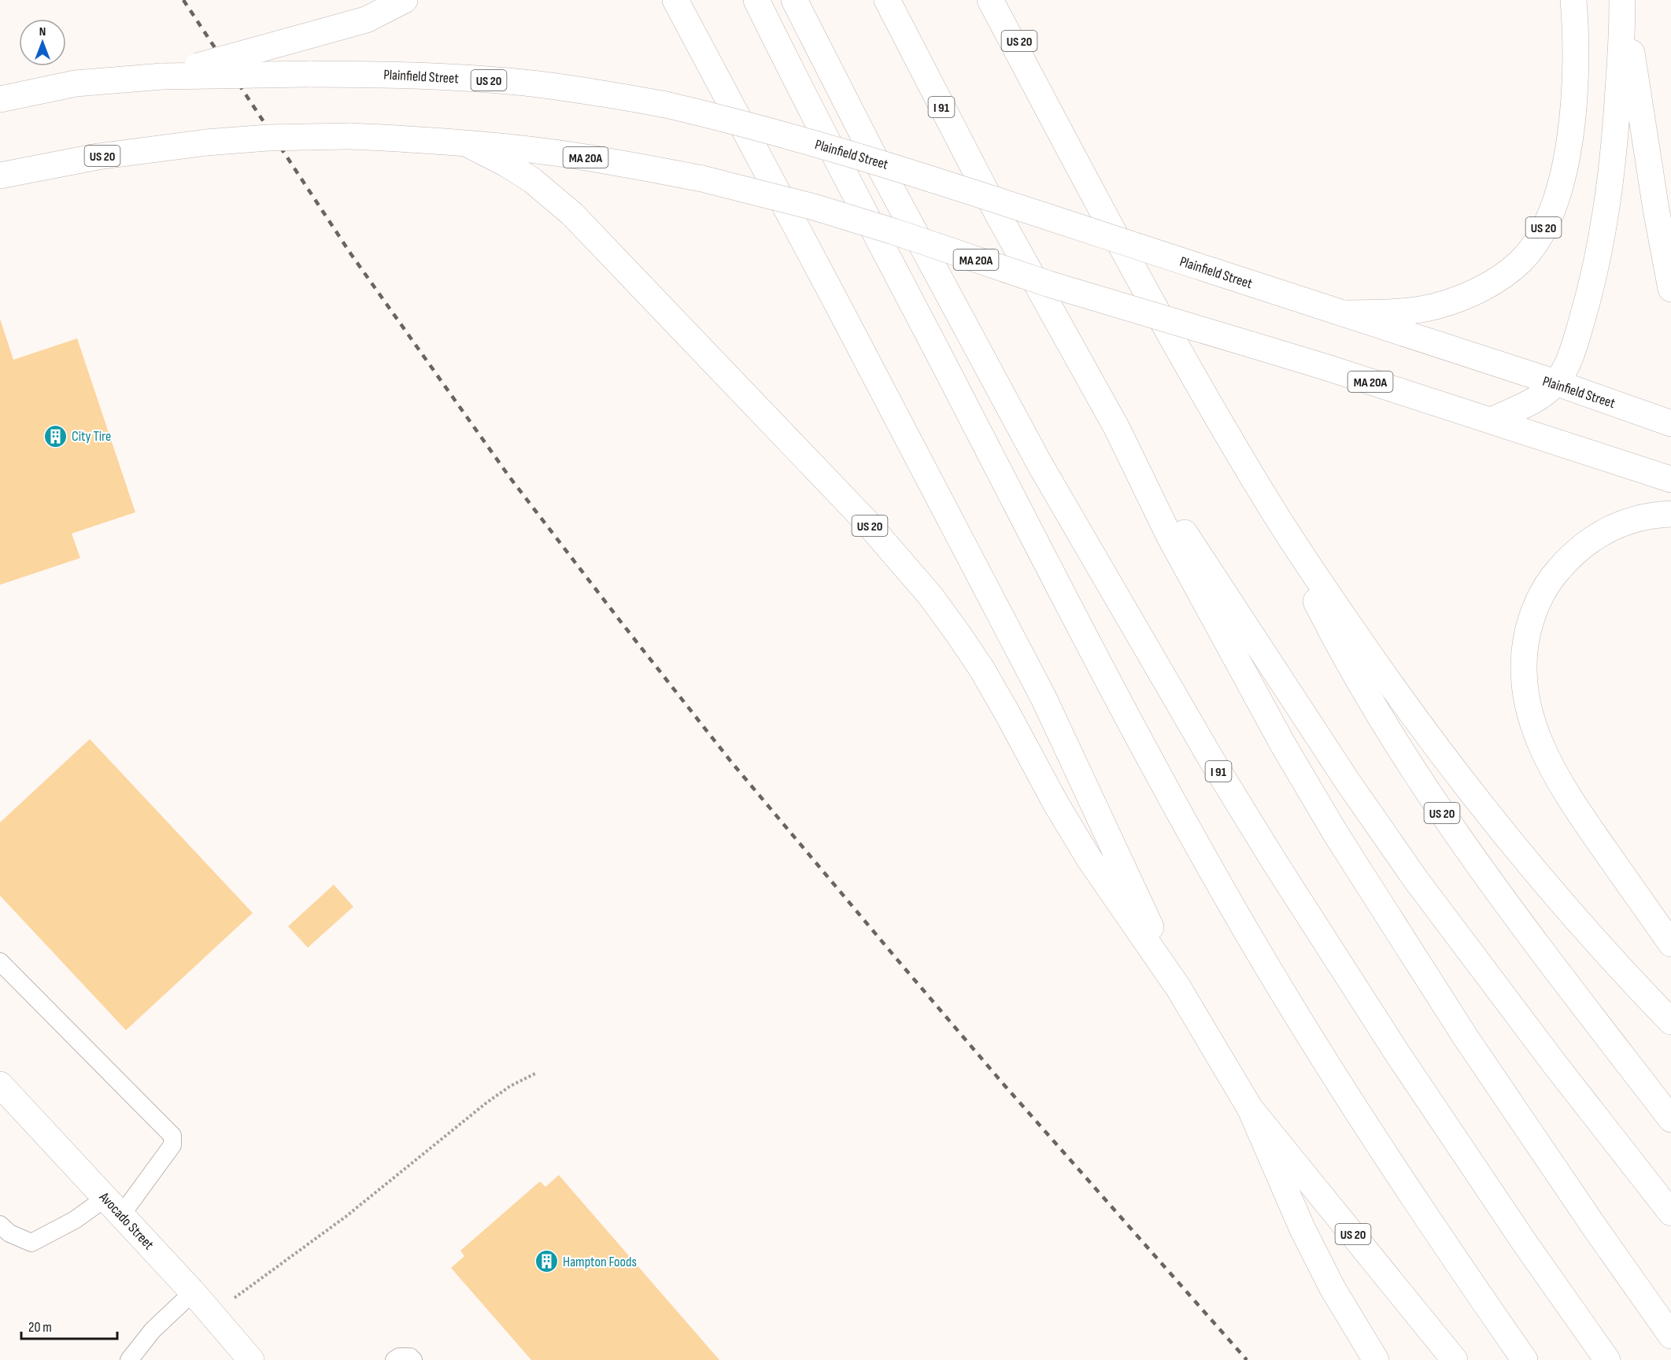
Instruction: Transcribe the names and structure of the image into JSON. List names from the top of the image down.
{
  "streets": {
    "main road": [
      "US 20",
      "Plainfield Street",
      "I 91",
      "MA 20A",
      "Avocado Street"
    ]
  },
  "crossings": [
    ["US 20", "Plainfield Street"],
    ["US 20", "MA 20A"]
  ],
  "places": {
    "building": ["City Tire", "Hampton Foods"]
  },
  "scale_bar": "20 m",
  "north": "top"
}
